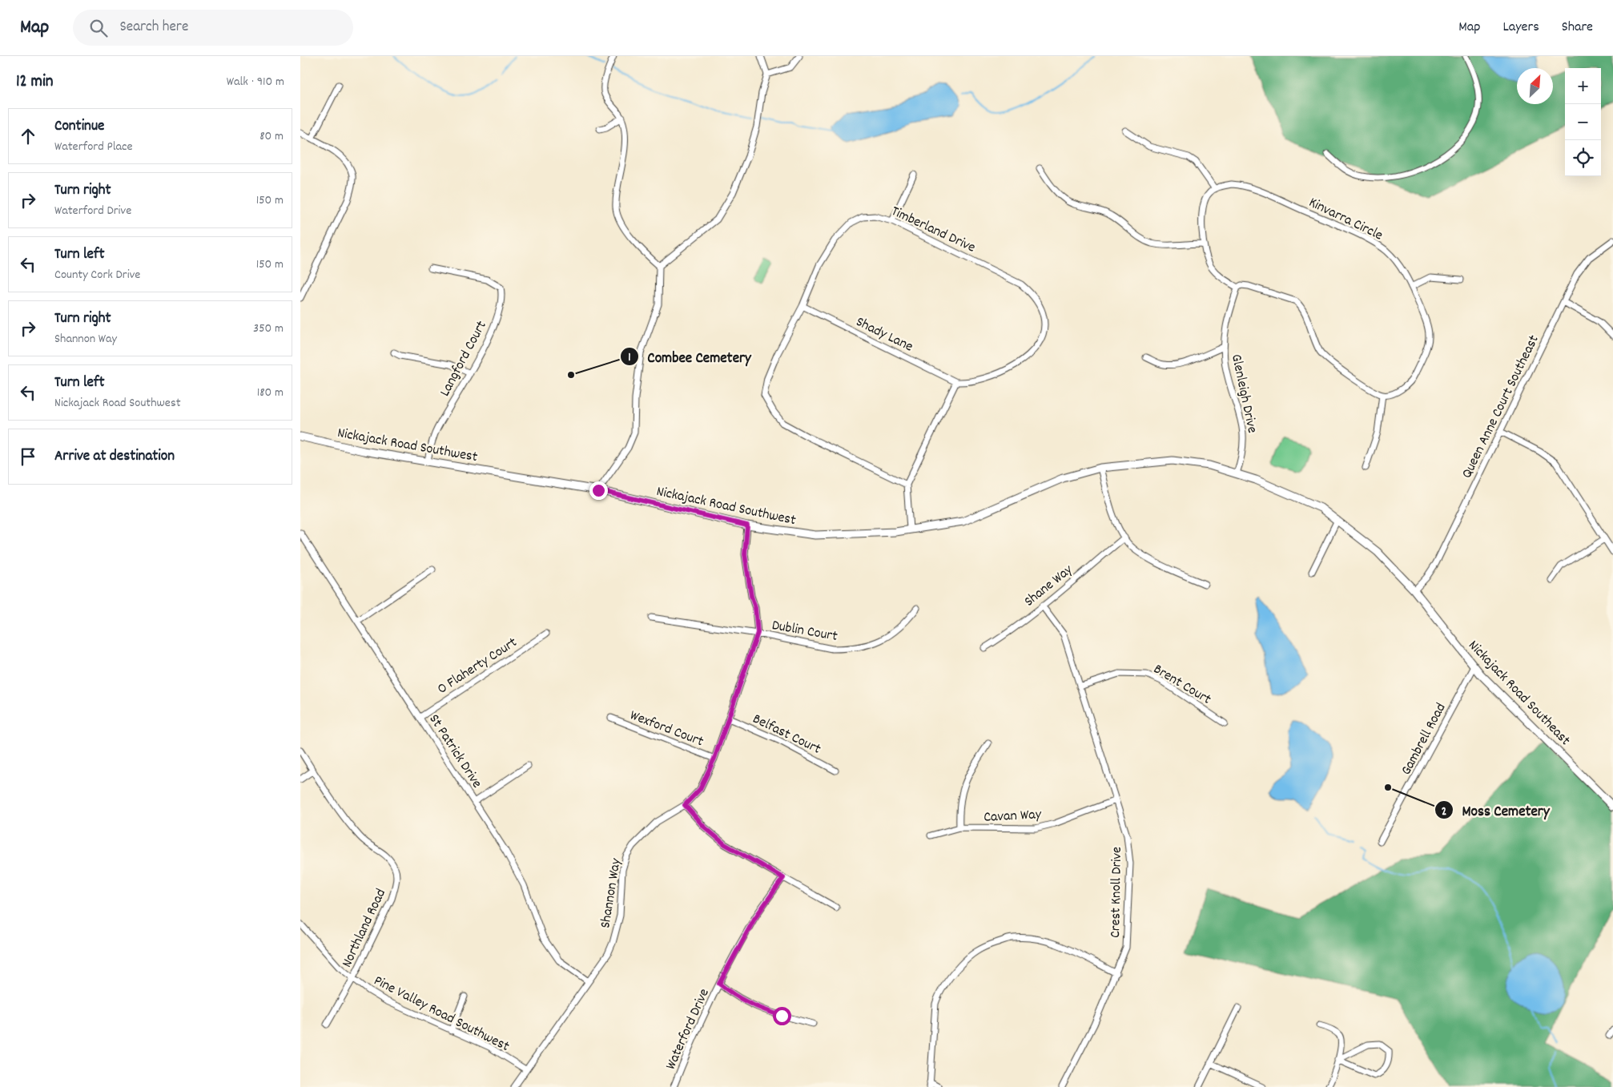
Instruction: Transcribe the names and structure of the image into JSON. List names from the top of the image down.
{
  "streets": {
    "street": [
      "Kinvarra Circle",
      "Timberland Drive",
      "Shady Lane",
      "Langford Court",
      "Glenleigh Drive",
      "Queen Anne Court Southeast",
      "Nickajack Road Southwest",
      "Shane Way",
      "Dublin Court",
      "O Flaherty Court",
      "Brent Court",
      "Nickajack Road Southeast",
      "Wexford Court",
      "Belfast Court",
      "Gambrell Road",
      "St Patrick Drive",
      "Cavan Way",
      "Crest Knoll Drive",
      "Shannon Way",
      "Northland Road",
      "Pine Valley Road Southwest",
      "Waterford Drive"
    ]
  },
  "crossings": [
    ["Timberland Drive", "Shady Lane"],
    ["Langford Court", "Nickajack Road Southwest"],
    ["Glenleigh Drive", "Nickajack Road Southwest"],
    ["Queen Anne Court Southeast", "Nickajack Road Southwest"],
    ["Queen Anne Court Southeast", "Nickajack Road Southeast"],
    ["Nickajack Road Southwest", "Nickajack Road Southeast"],
    ["Nickajack Road Southwest", "Shannon Way"],
    ["Shane Way", "Crest Knoll Drive"],
    ["Dublin Court", "Shannon Way"],
    ["O Flaherty Court", "St Patrick Drive"],
    ["Brent Court", "Crest Knoll Drive"],
    ["Nickajack Road Southeast", "Gambrell Road"],
    ["Wexford Court", "Shannon Way"],
    ["Belfast Court", "Shannon Way"],
    ["St Patrick Drive", "Shannon Way"],
    ["Cavan Way", "Crest Knoll Drive"],
    ["Shannon Way", "Pine Valley Road Southwest"],
    ["Northland Road", "Pine Valley Road Southwest"]
  ],
  "places": ["Combee Cemetery", "Moss Cemetery"],
  "north": "top right",
  "page": {
    "header": "Map",
    "search": "Search here",
    "nav": ["Map", "Layers", "Share"],
    "heading": ["12 min", "Walk · 910 m"],
    "map_buttons": ["+", "−"],
    "list": [
      ["Continue", "Waterford Place", "80 m"],
      ["Turn right", "Waterford Drive", "150 m"],
      ["Turn left", "County Cork Drive", "150 m"],
      ["Turn right", "Shannon Way", "350 m"],
      ["Turn left", "Nickajack Road Southwest", "180 m"],
      "Arrive at destination"
    ]
  }
}
